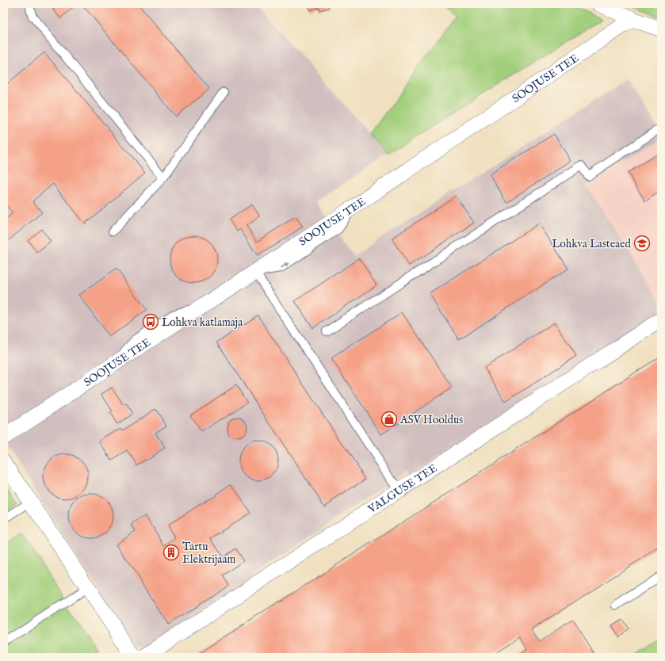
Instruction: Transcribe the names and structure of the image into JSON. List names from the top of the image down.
{
  "streets": {
    "street": ["SOOJUSE TEE", "VALGUSE TEE"]
  },
  "places": {
    "school or university": ["Lohkva Lasteaed"],
    "bus stop": ["Lohkva katlamaja"],
    "shop": ["ASV Hooldus"],
    "building": ["Tartu Elektrijaam"]
  }
}
